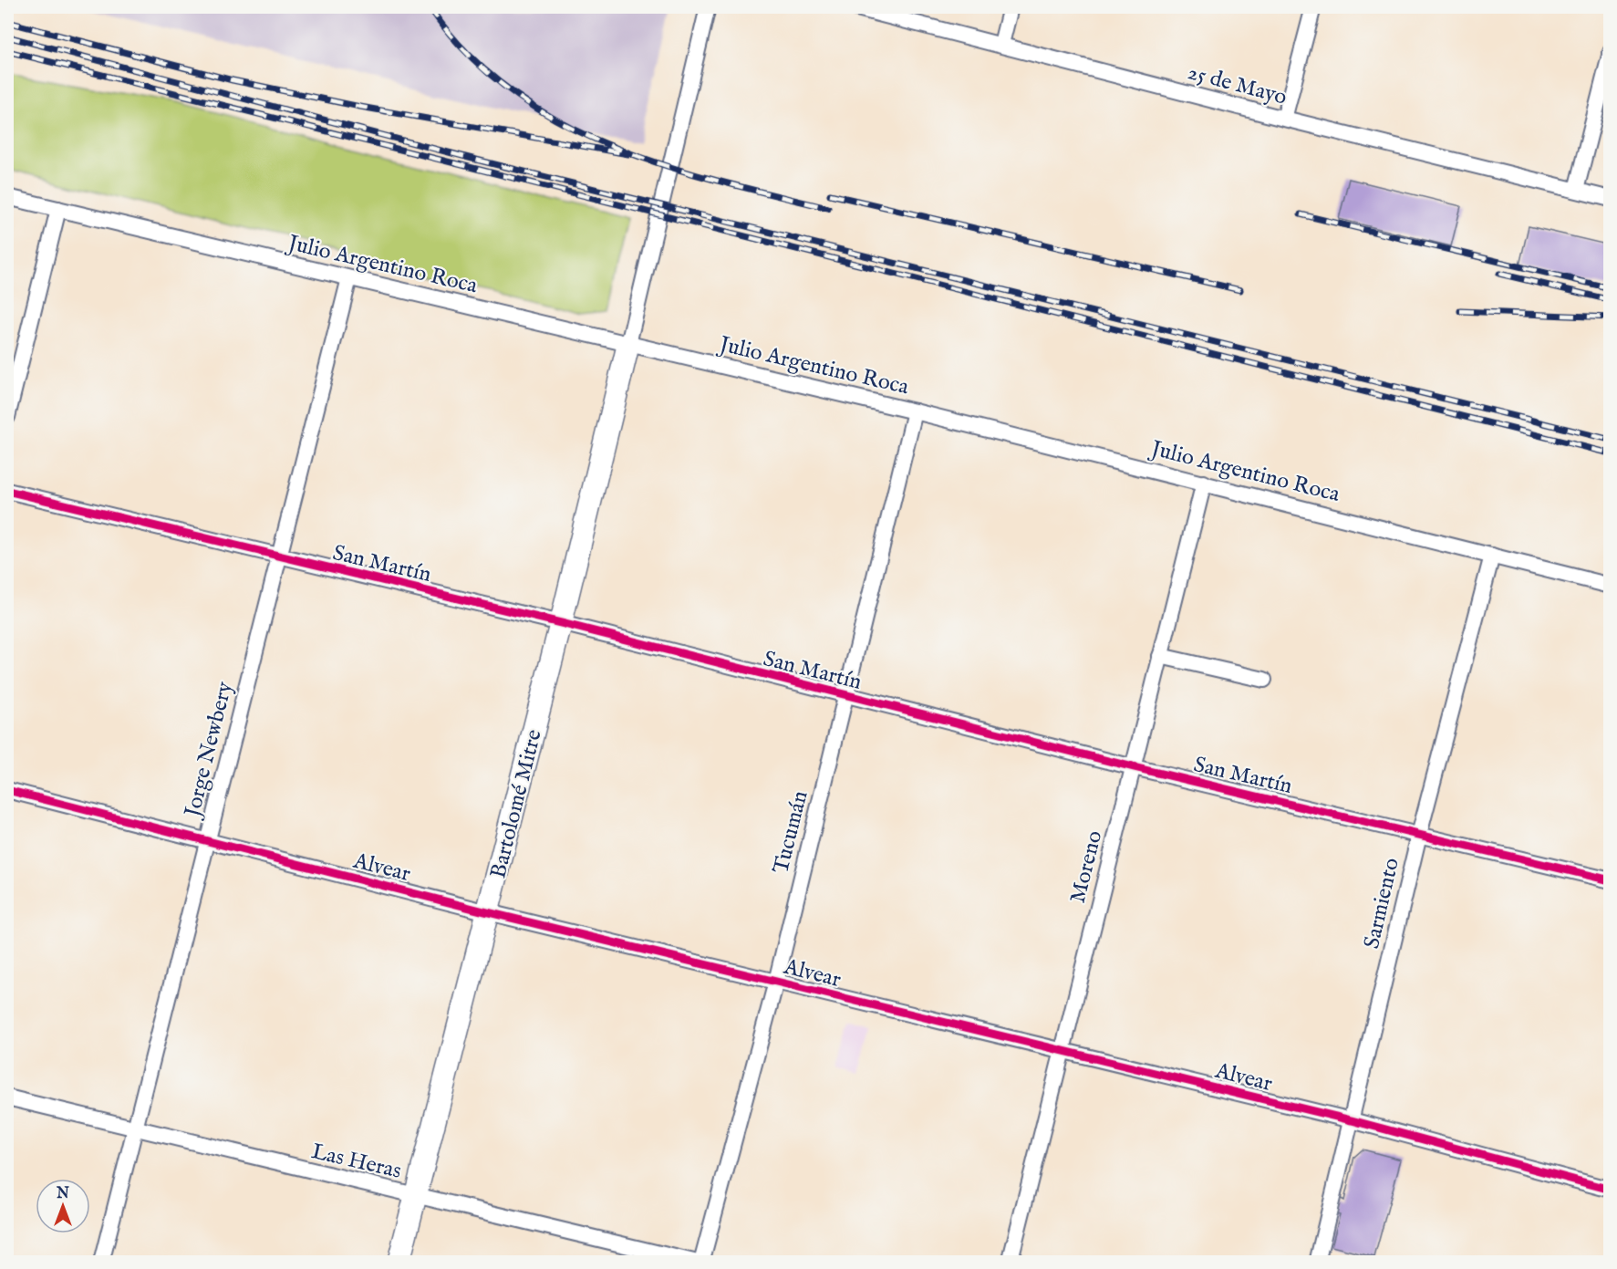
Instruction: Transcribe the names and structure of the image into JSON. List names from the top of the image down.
{
  "streets": {
    "main road": ["Bartolomé Mitre"],
    "street": [
      "25 de Mayo",
      "Julio Argentino Roca",
      "San Martín",
      "Jorge Newbery",
      "Tucumán",
      "Alvear",
      "Moreno",
      "Sarmiento",
      "Las Heras"
    ]
  },
  "crossings": [
    ["Julio Argentino Roca", "Jorge Newbery"],
    ["Julio Argentino Roca", "Bartolomé Mitre"],
    ["Julio Argentino Roca", "Tucumán"],
    ["Julio Argentino Roca", "Moreno"],
    ["Julio Argentino Roca", "Sarmiento"],
    ["San Martín", "Jorge Newbery"],
    ["San Martín", "Bartolomé Mitre"],
    ["San Martín", "Tucumán"],
    ["San Martín", "Moreno"],
    ["San Martín", "Sarmiento"],
    ["Jorge Newbery", "Alvear"],
    ["Jorge Newbery", "Las Heras"],
    ["Bartolomé Mitre", "Alvear"],
    ["Bartolomé Mitre", "Las Heras"],
    ["Tucumán", "Alvear"],
    ["Tucumán", "Las Heras"],
    ["Alvear", "Moreno"],
    ["Alvear", "Sarmiento"]
  ],
  "north": "top"
}
